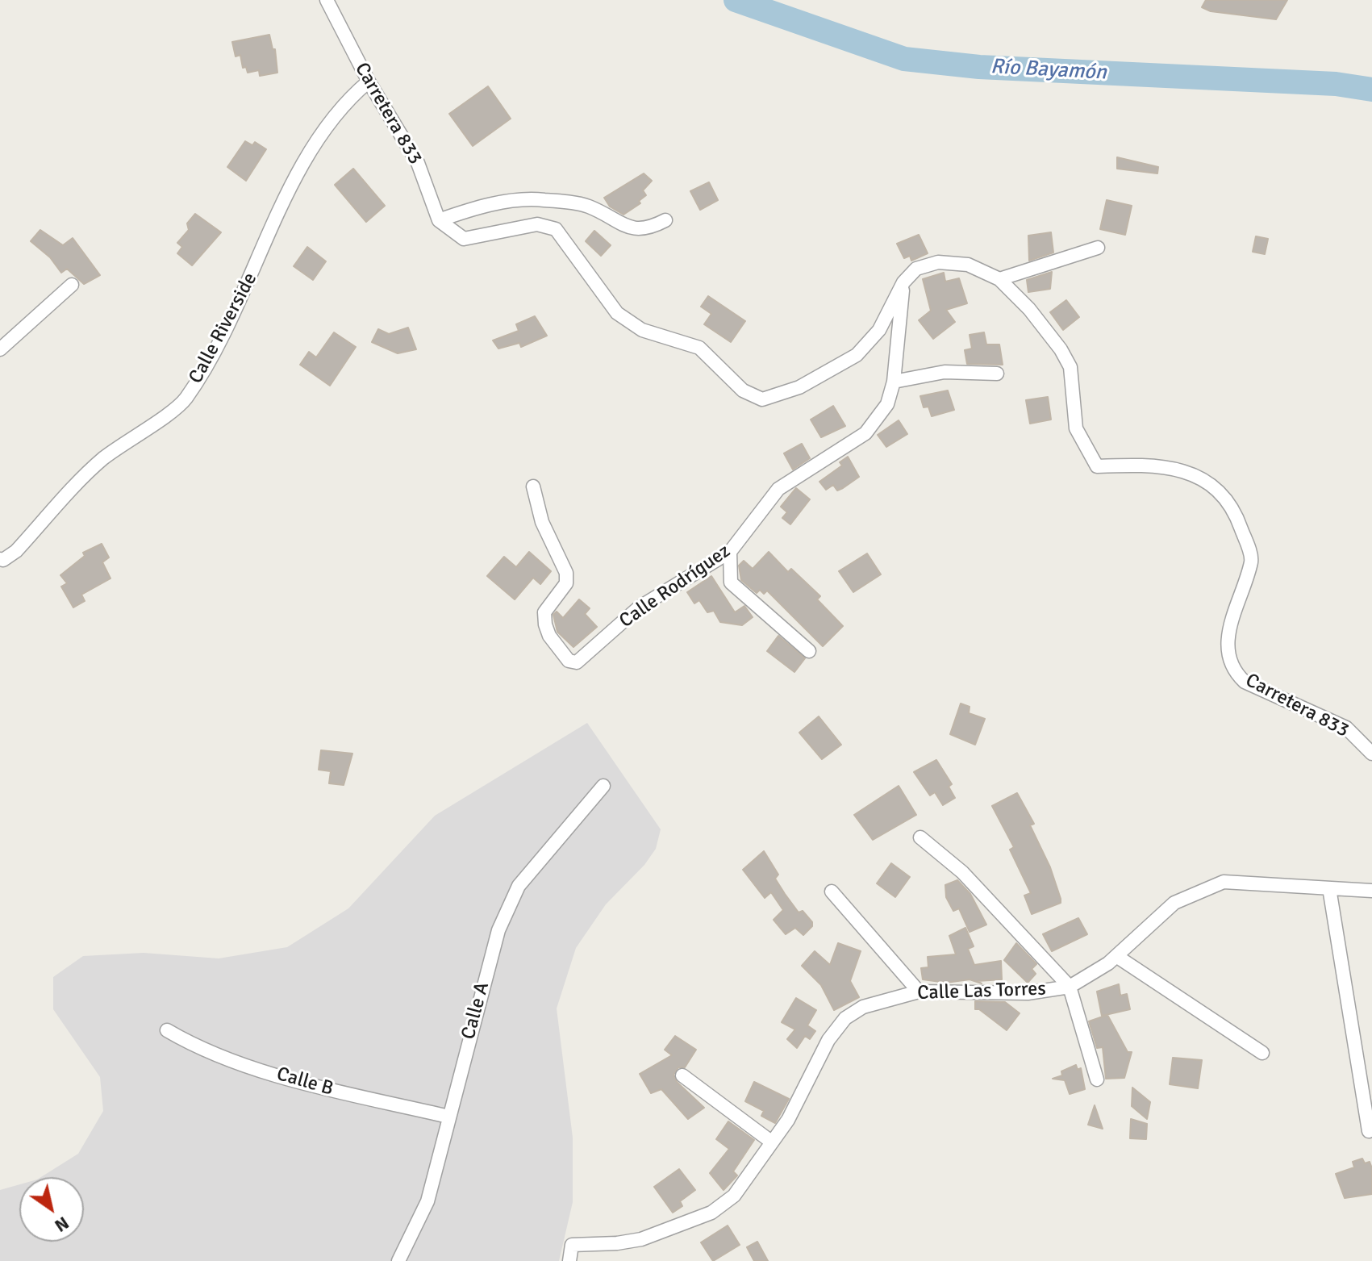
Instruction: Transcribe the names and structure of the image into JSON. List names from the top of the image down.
{
  "streets": {
    "street": [
      "Carretera 833",
      "Calle Riverside",
      "Calle Rodríguez",
      "Calle Las Torres",
      "Calle A",
      "Calle B"
    ]
  },
  "crossings": [
    ["Carretera 833", "Calle Riverside"],
    ["Carretera 833", "Calle Rodríguez"],
    ["Calle A", "Calle B"]
  ],
  "water": ["Río Bayamón"],
  "north": "bottom right"
}
